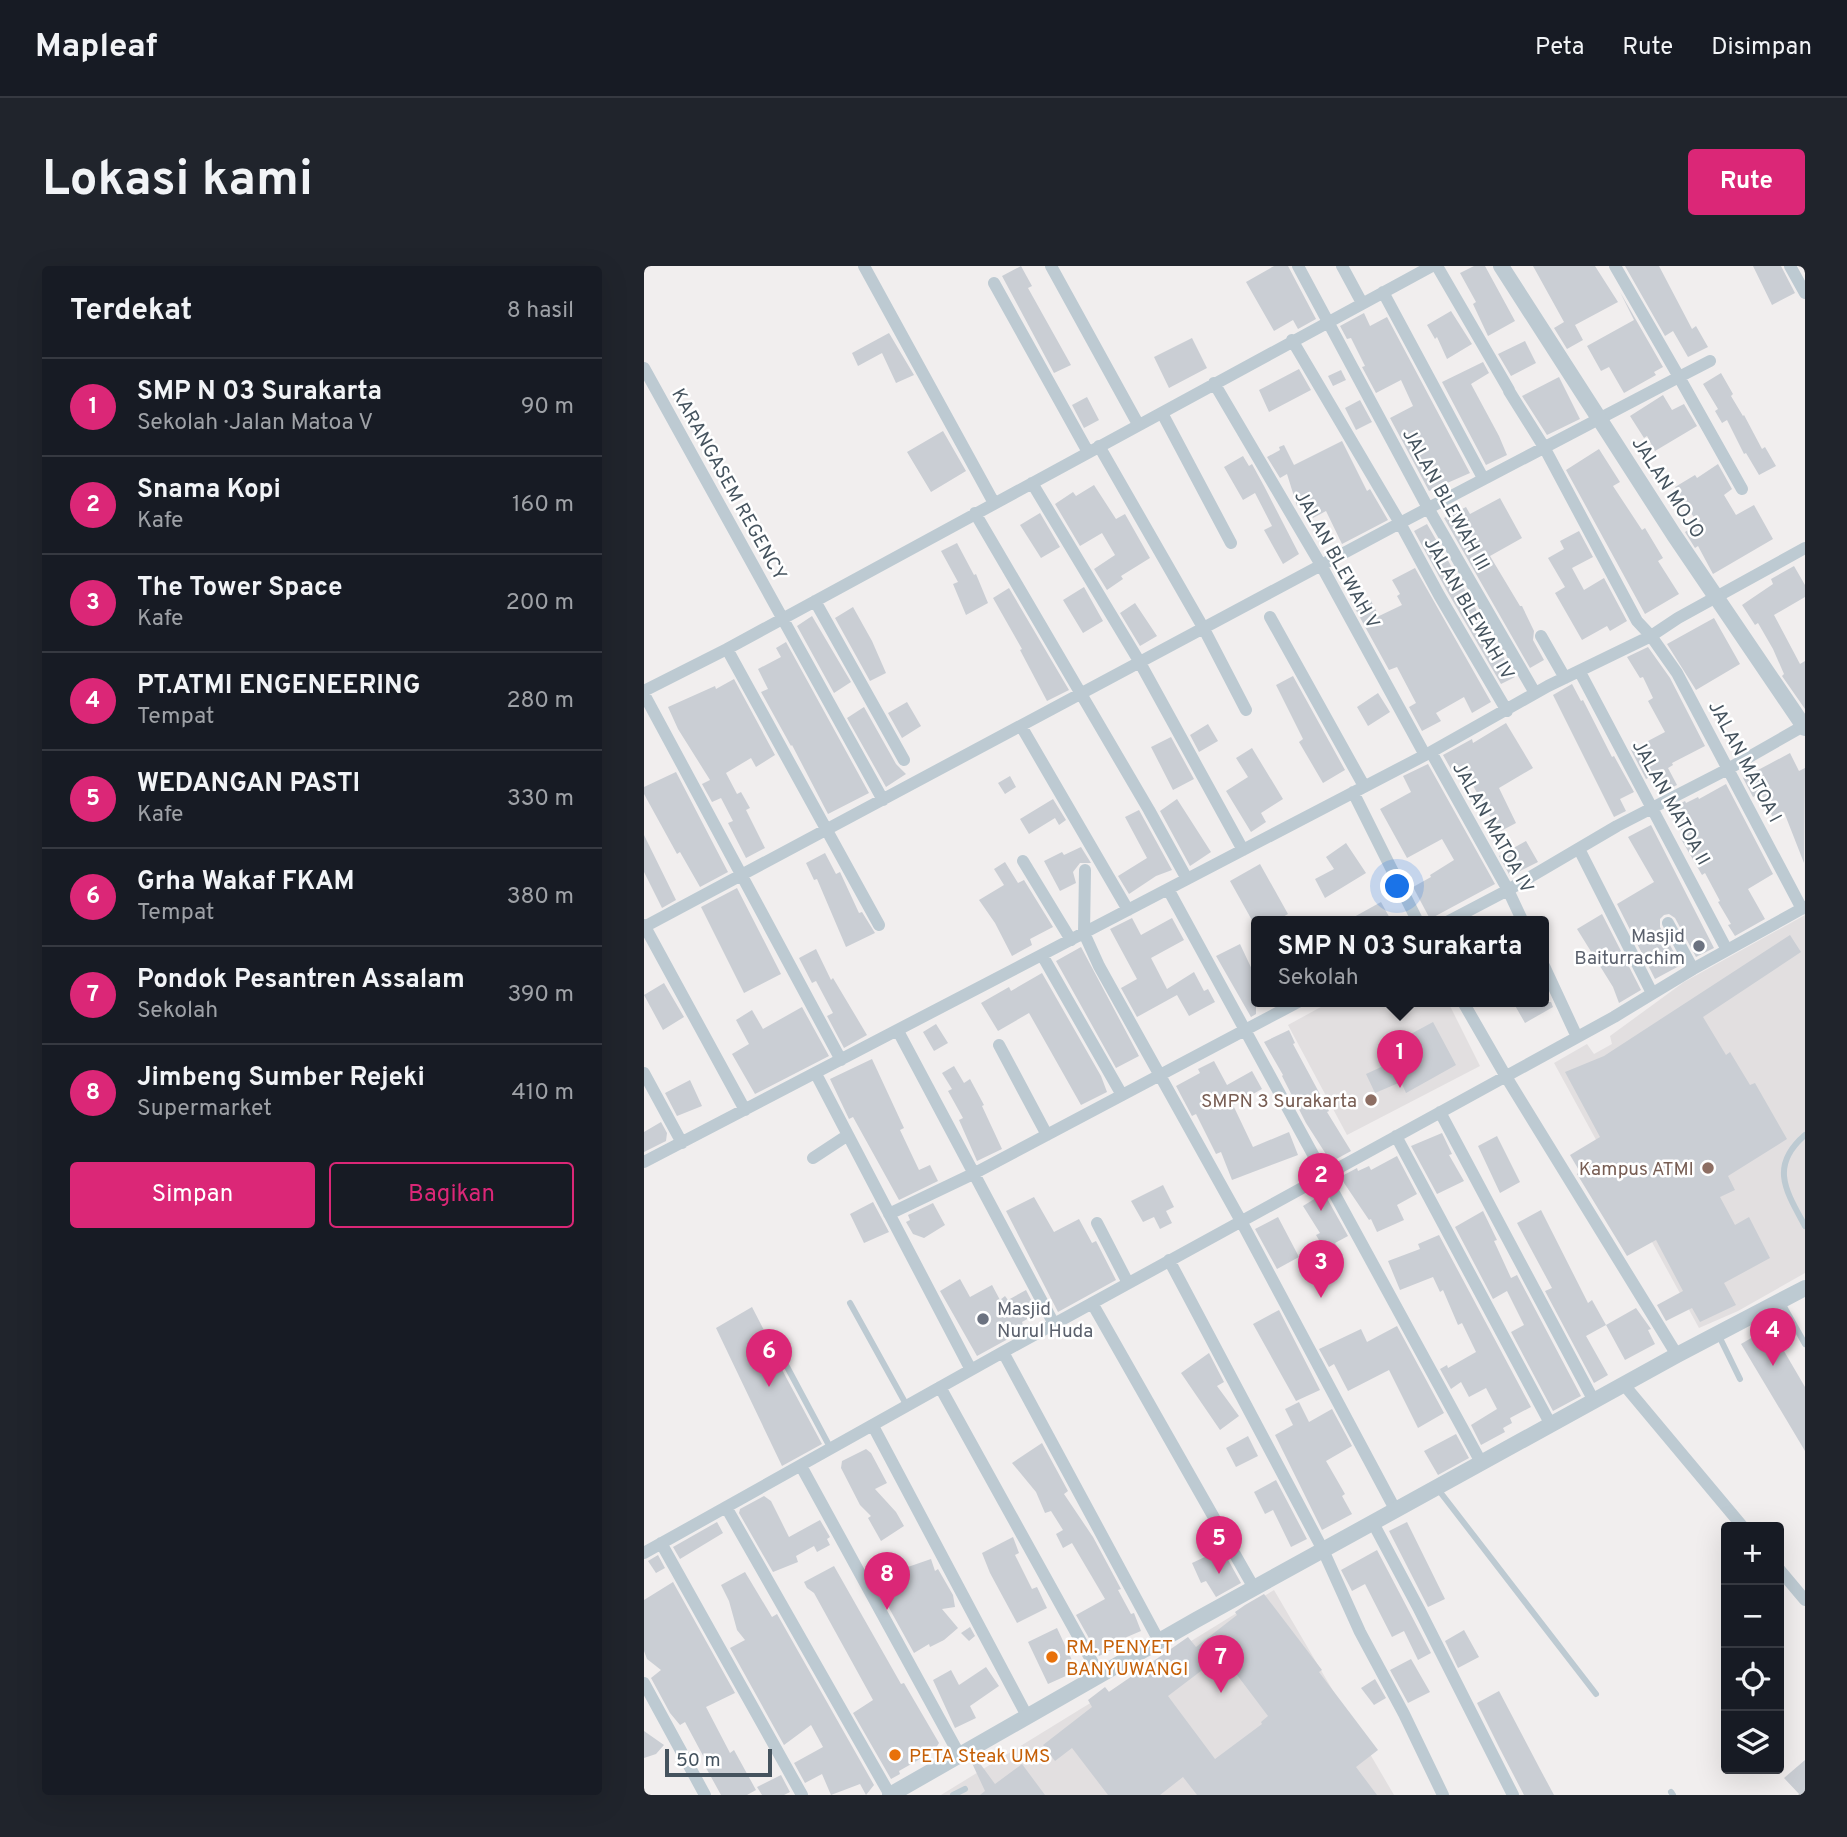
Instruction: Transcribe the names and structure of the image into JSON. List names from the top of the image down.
{
  "streets": {
    "street": [
      "KARANGASEM REGENCY",
      "JALAN MOJO",
      "JALAN BLEWAH III",
      "JALAN BLEWAH V",
      "JALAN BLEWAH IV",
      "JALAN MATOA I",
      "JALAN MATOA II",
      "JALAN MATOA IV"
    ]
  },
  "crossings": [
    ["JALAN BLEWAH V", "JALAN MATOA IV"]
  ],
  "places": [
    "Masjid Baiturrachim",
    "SMPN 3 Surakarta",
    "Kampus ATMI",
    "Masjid Nurul Huda",
    "RM. PENYET BANYUWANGI",
    "PETA Steak UMS"
  ],
  "scale_bar": "50 m",
  "page": {
    "header": "Mapleaf",
    "nav": ["Peta", "Rute", "Disimpan"],
    "buttons": [
      "Rute",
      ["Simpan", "Bagikan"]
    ],
    "title": "Lokasi kami",
    "heading": ["Terdekat", "8 hasil"],
    "list": [
      {
        "mark": "1",
        "name": "SMP N 03 Surakarta",
        "note": "Sekolah · Jalan Matoa V",
        "value": "90 m"
      },
      {
        "mark": "2",
        "name": "Snama Kopi",
        "note": "Kafe",
        "value": "160 m"
      },
      {
        "mark": "3",
        "name": "The Tower Space",
        "note": "Kafe",
        "value": "200 m"
      },
      {
        "mark": "4",
        "name": "PT.ATMI ENGENEERING",
        "note": "Tempat",
        "value": "280 m"
      },
      {
        "mark": "5",
        "name": "WEDANGAN PASTI",
        "note": "Kafe",
        "value": "330 m"
      },
      {
        "mark": "6",
        "name": "Grha Wakaf FKAM",
        "note": "Tempat",
        "value": "380 m"
      },
      {
        "mark": "7",
        "name": "Pondok Pesantren Assalam",
        "note": "Sekolah",
        "value": "390 m"
      },
      {
        "mark": "8",
        "name": "Jimbeng Sumber Rejeki",
        "note": "Supermarket",
        "value": "410 m"
      }
    ],
    "popup": ["SMP N 03 Surakarta", "Sekolah"],
    "pins": [
      "1",
      "2",
      "3",
      "4",
      "6",
      "5",
      "8",
      "7"
    ],
    "map_buttons": ["+", "−"],
    "scale": "50 m"
  }
}
